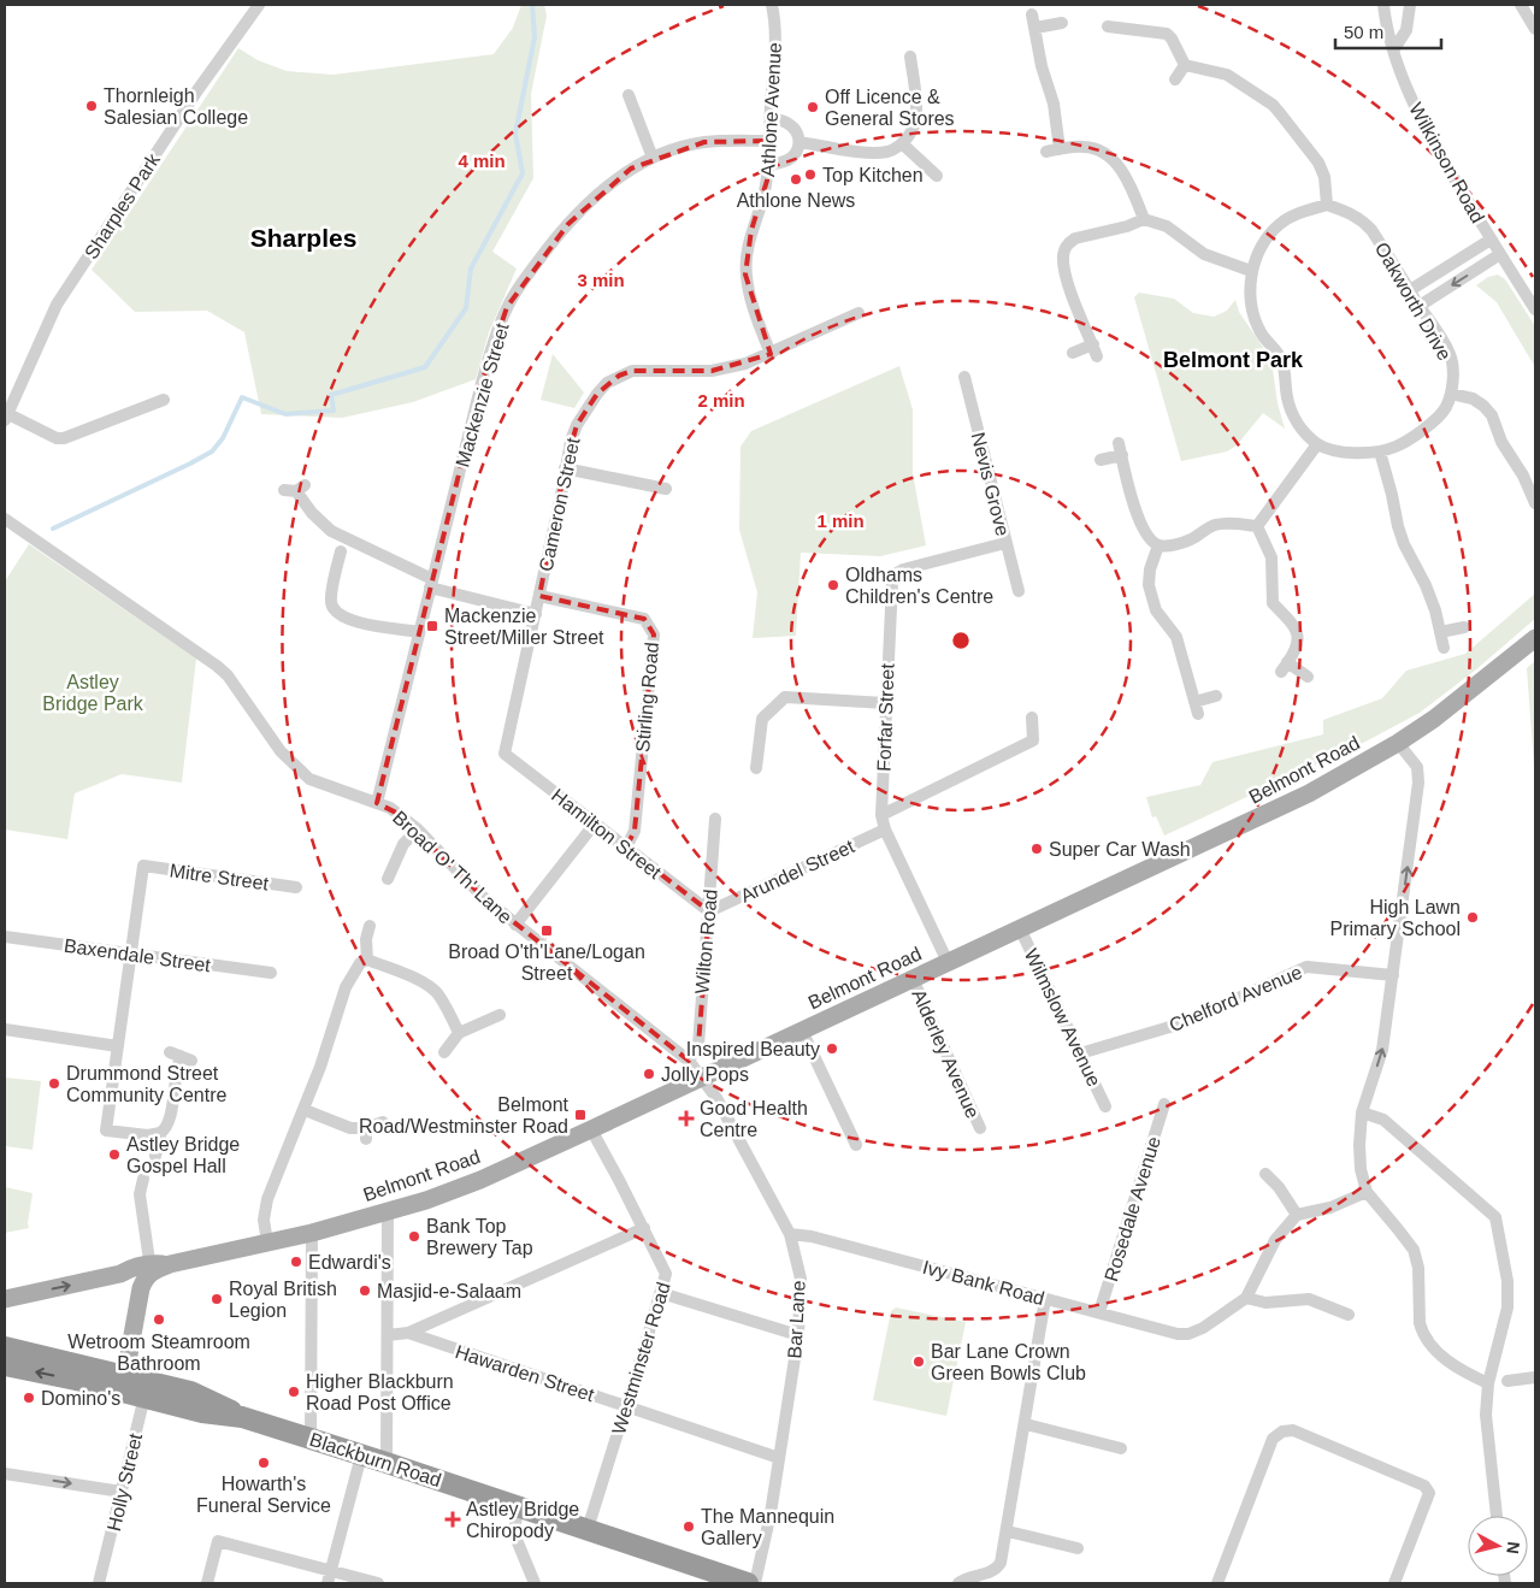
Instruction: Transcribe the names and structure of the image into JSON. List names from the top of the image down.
{
  "streets": {
    "highway": ["Blackburn Road"],
    "main road": ["Belmont Road"],
    "street": [
      "Athlone Avenue",
      "Wilkinson Road",
      "Sharples Park",
      "Oakworth Drive",
      "Mackenzie Street",
      "Nevis Grove",
      "Cameron Street",
      "Stirling Road",
      "Forfar Street",
      "Hamilton Street",
      "Broad O' Th' Lane",
      "Arundel Street",
      "Mitre Street",
      "Wilton Road",
      "Baxendale Street",
      "Chelford Avenue",
      "Wilmslow Avenue",
      "Alderley Avenue",
      "Rosedale Avenue",
      "Ivy Bank Road",
      "Bar Lane",
      "Westminster Road",
      "Hawarden Street",
      "Holly Street"
    ]
  },
  "crossings": [
    ["Athlone Avenue", "Mackenzie Street"],
    ["Athlone Avenue", "Cameron Street"],
    ["Mackenzie Street", "Broad O' Th' Lane"],
    ["Nevis Grove", "Forfar Street"],
    ["Cameron Street", "Stirling Road"],
    ["Cameron Street", "Hamilton Street"],
    ["Stirling Road", "Hamilton Street"],
    ["Forfar Street", "Belmont Road"],
    ["Forfar Street", "Arundel Street"],
    ["Belmont Road", "Broad O' Th' Lane"],
    ["Belmont Road", "Wilmslow Avenue"],
    ["Belmont Road", "Alderley Avenue"],
    ["Belmont Road", "Bar Lane"],
    ["Belmont Road", "Westminster Road"],
    ["Hamilton Street", "Arundel Street"],
    ["Hamilton Street", "Wilton Road"],
    ["Broad O' Th' Lane", "Wilton Road"],
    ["Broad O' Th' Lane", "Bar Lane"],
    ["Arundel Street", "Wilton Road"],
    ["Mitre Street", "Baxendale Street"],
    ["Chelford Avenue", "Wilmslow Avenue"],
    ["Rosedale Avenue", "Ivy Bank Road"],
    ["Ivy Bank Road", "Bar Lane"],
    ["Bar Lane", "Hawarden Street"],
    ["Westminster Road", "Hawarden Street"],
    ["Westminster Road", "Blackburn Road"],
    ["Blackburn Road", "Holly Street"]
  ],
  "districts": ["Sharples", "Belmont Park"],
  "parks": ["Astley Bridge Park"],
  "places": {
    "other": [
      "Thornleigh Salesian College",
      "Off Licence & General Stores",
      "Top Kitchen",
      "Athlone News",
      "Oldhams Children's Centre",
      "Super Car Wash",
      "High Lawn Primary School",
      "Inspired Beauty",
      "Jolly Pops",
      "Drummond Street Community Centre",
      "Astley Bridge Gospel Hall",
      "Bank Top Brewery Tap",
      "Edwardi's",
      "Masjid-e-Salaam",
      "Royal British Legion",
      "Wetroom Steamroom Bathroom",
      "Bar Lane Crown Green Bowls Club",
      "Higher Blackburn Road Post Office",
      "Domino's",
      "Howarth's Funeral Service",
      "The Mannequin Gallery"
    ],
    "transit": ["Mackenzie Street/Miller Street", "Broad O'th'Lane/Logan Street", "Belmont Road/Westminster Road"],
    "health": ["Good Health Centre", "Astley Bridge Chiropody"]
  },
  "scale_bar": "50 m",
  "north": "right",
  "rings": [
    "4 min",
    "3 min",
    "2 min",
    "1 min"
  ]
}
